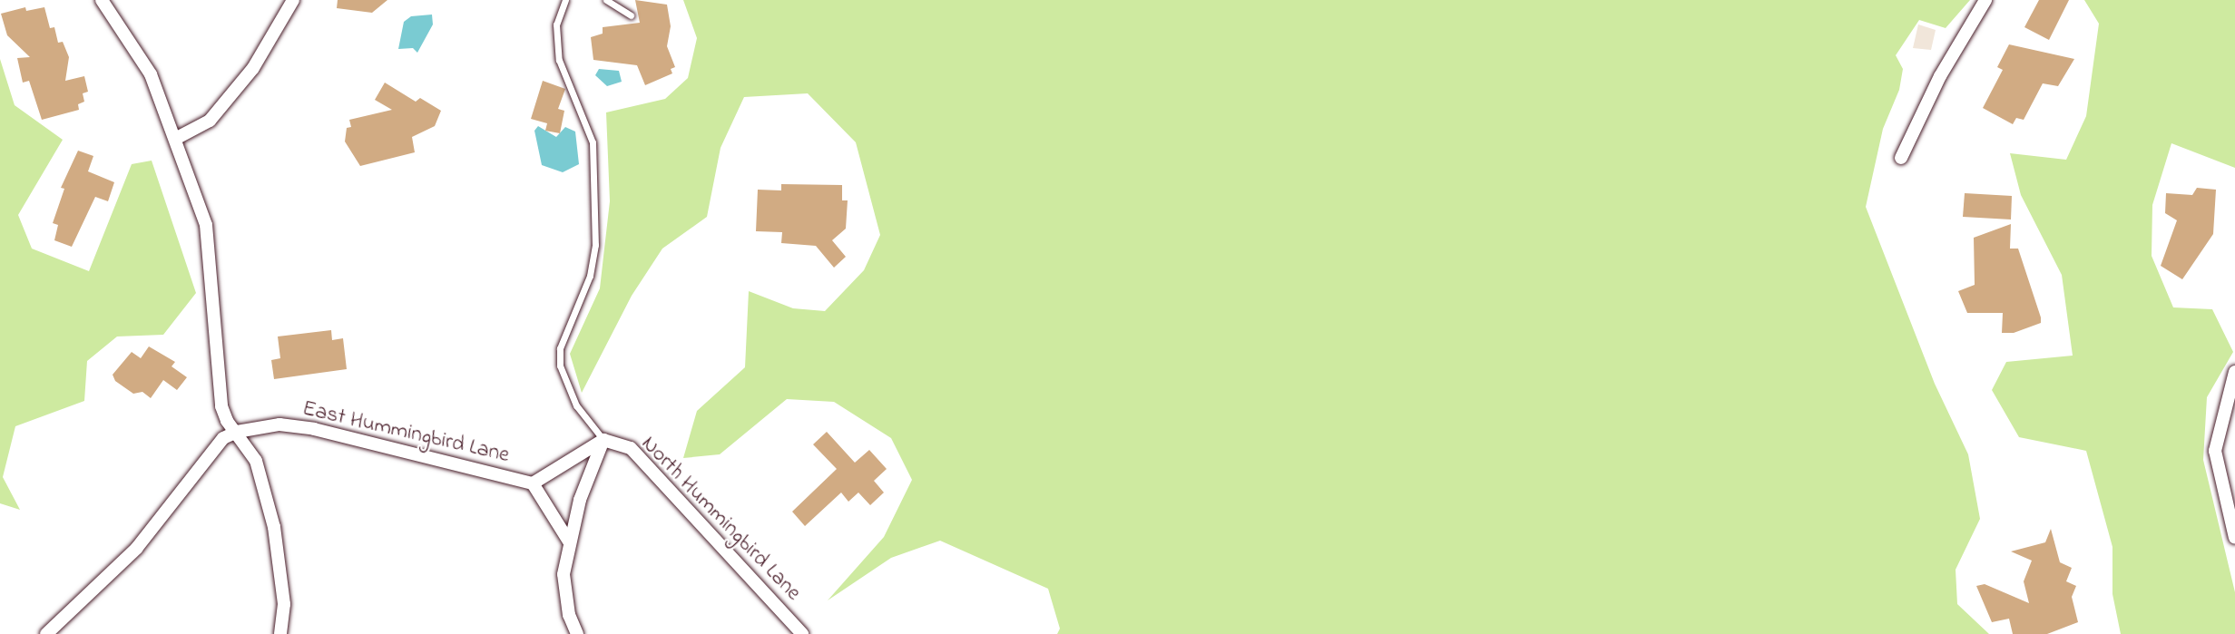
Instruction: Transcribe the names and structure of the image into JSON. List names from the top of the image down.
{
  "streets": {
    "street": ["East Hummingbird Lane", "North Hummingbird Lane"]
  },
  "crossings": [
    ["East Hummingbird Lane", "North Hummingbird Lane"]
  ]
}
